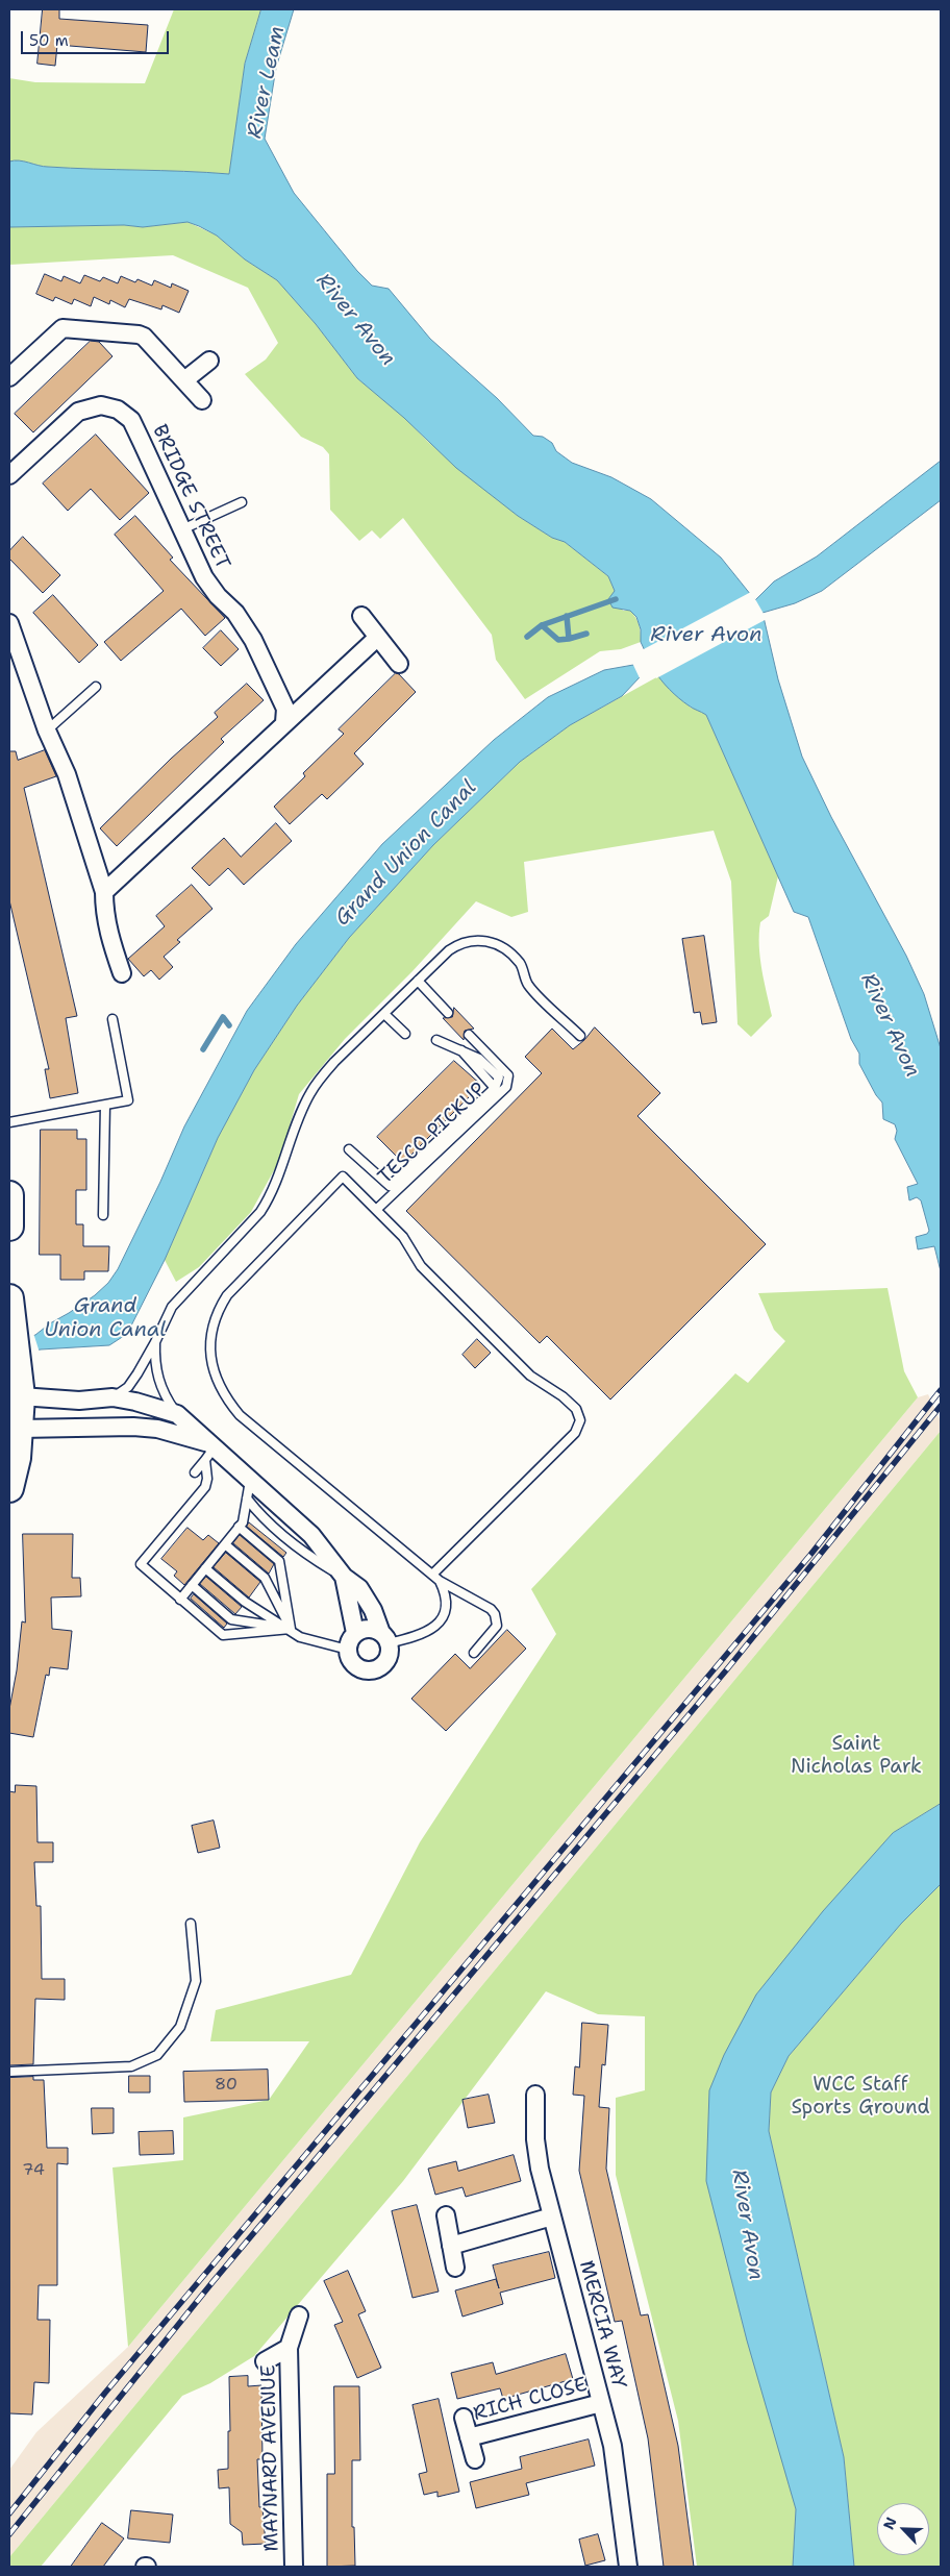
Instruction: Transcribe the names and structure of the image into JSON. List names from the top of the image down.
{
  "streets": {
    "street": [
      "BRIDGE STREET",
      "MERCIA WAY",
      "RICH CLOSE",
      "MAYNARD AVENUE"
    ],
    "lane": ["TESCO PICKUP"]
  },
  "crossings": [
    ["MERCIA WAY", "RICH CLOSE"]
  ],
  "water": ["River Leam", "River Avon", "Grand Union Canal"],
  "parks": ["Saint Nicholas Park", "WCC Staff Sports Ground"],
  "house_numbers": ["80", "74"],
  "scale_bar": "50 m",
  "north": "top left"
}
